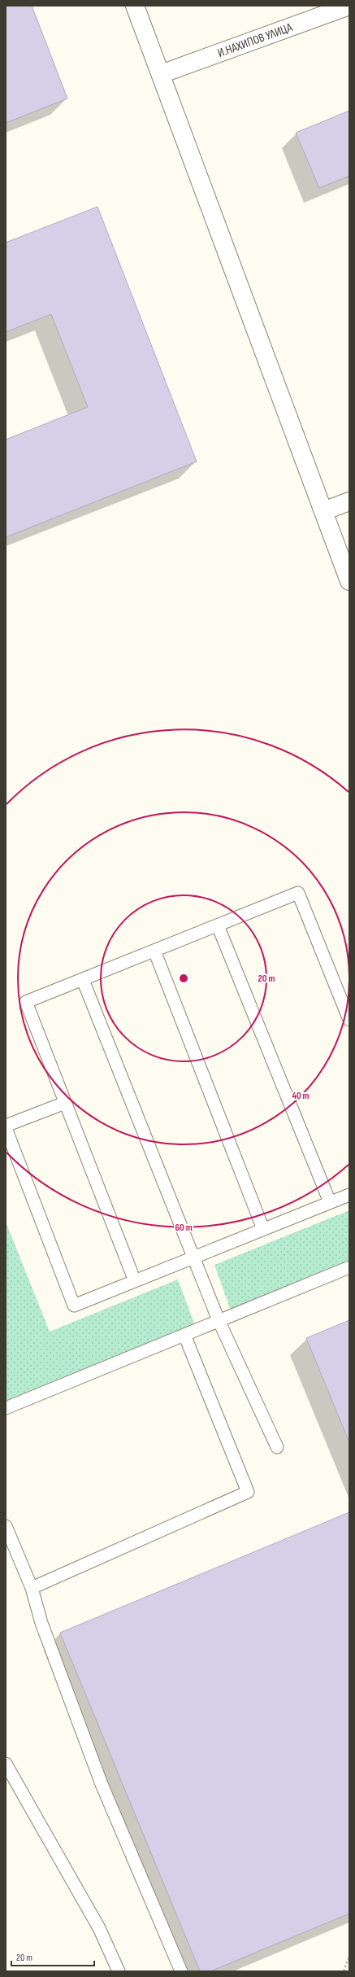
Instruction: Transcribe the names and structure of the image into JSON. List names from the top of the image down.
{
  "streets": {
    "street": ["И.НАХИПОВ УЛИЦА"]
  },
  "scale_bar": "20 m",
  "rings": ["20 m", "40 m", "60 m"]
}
